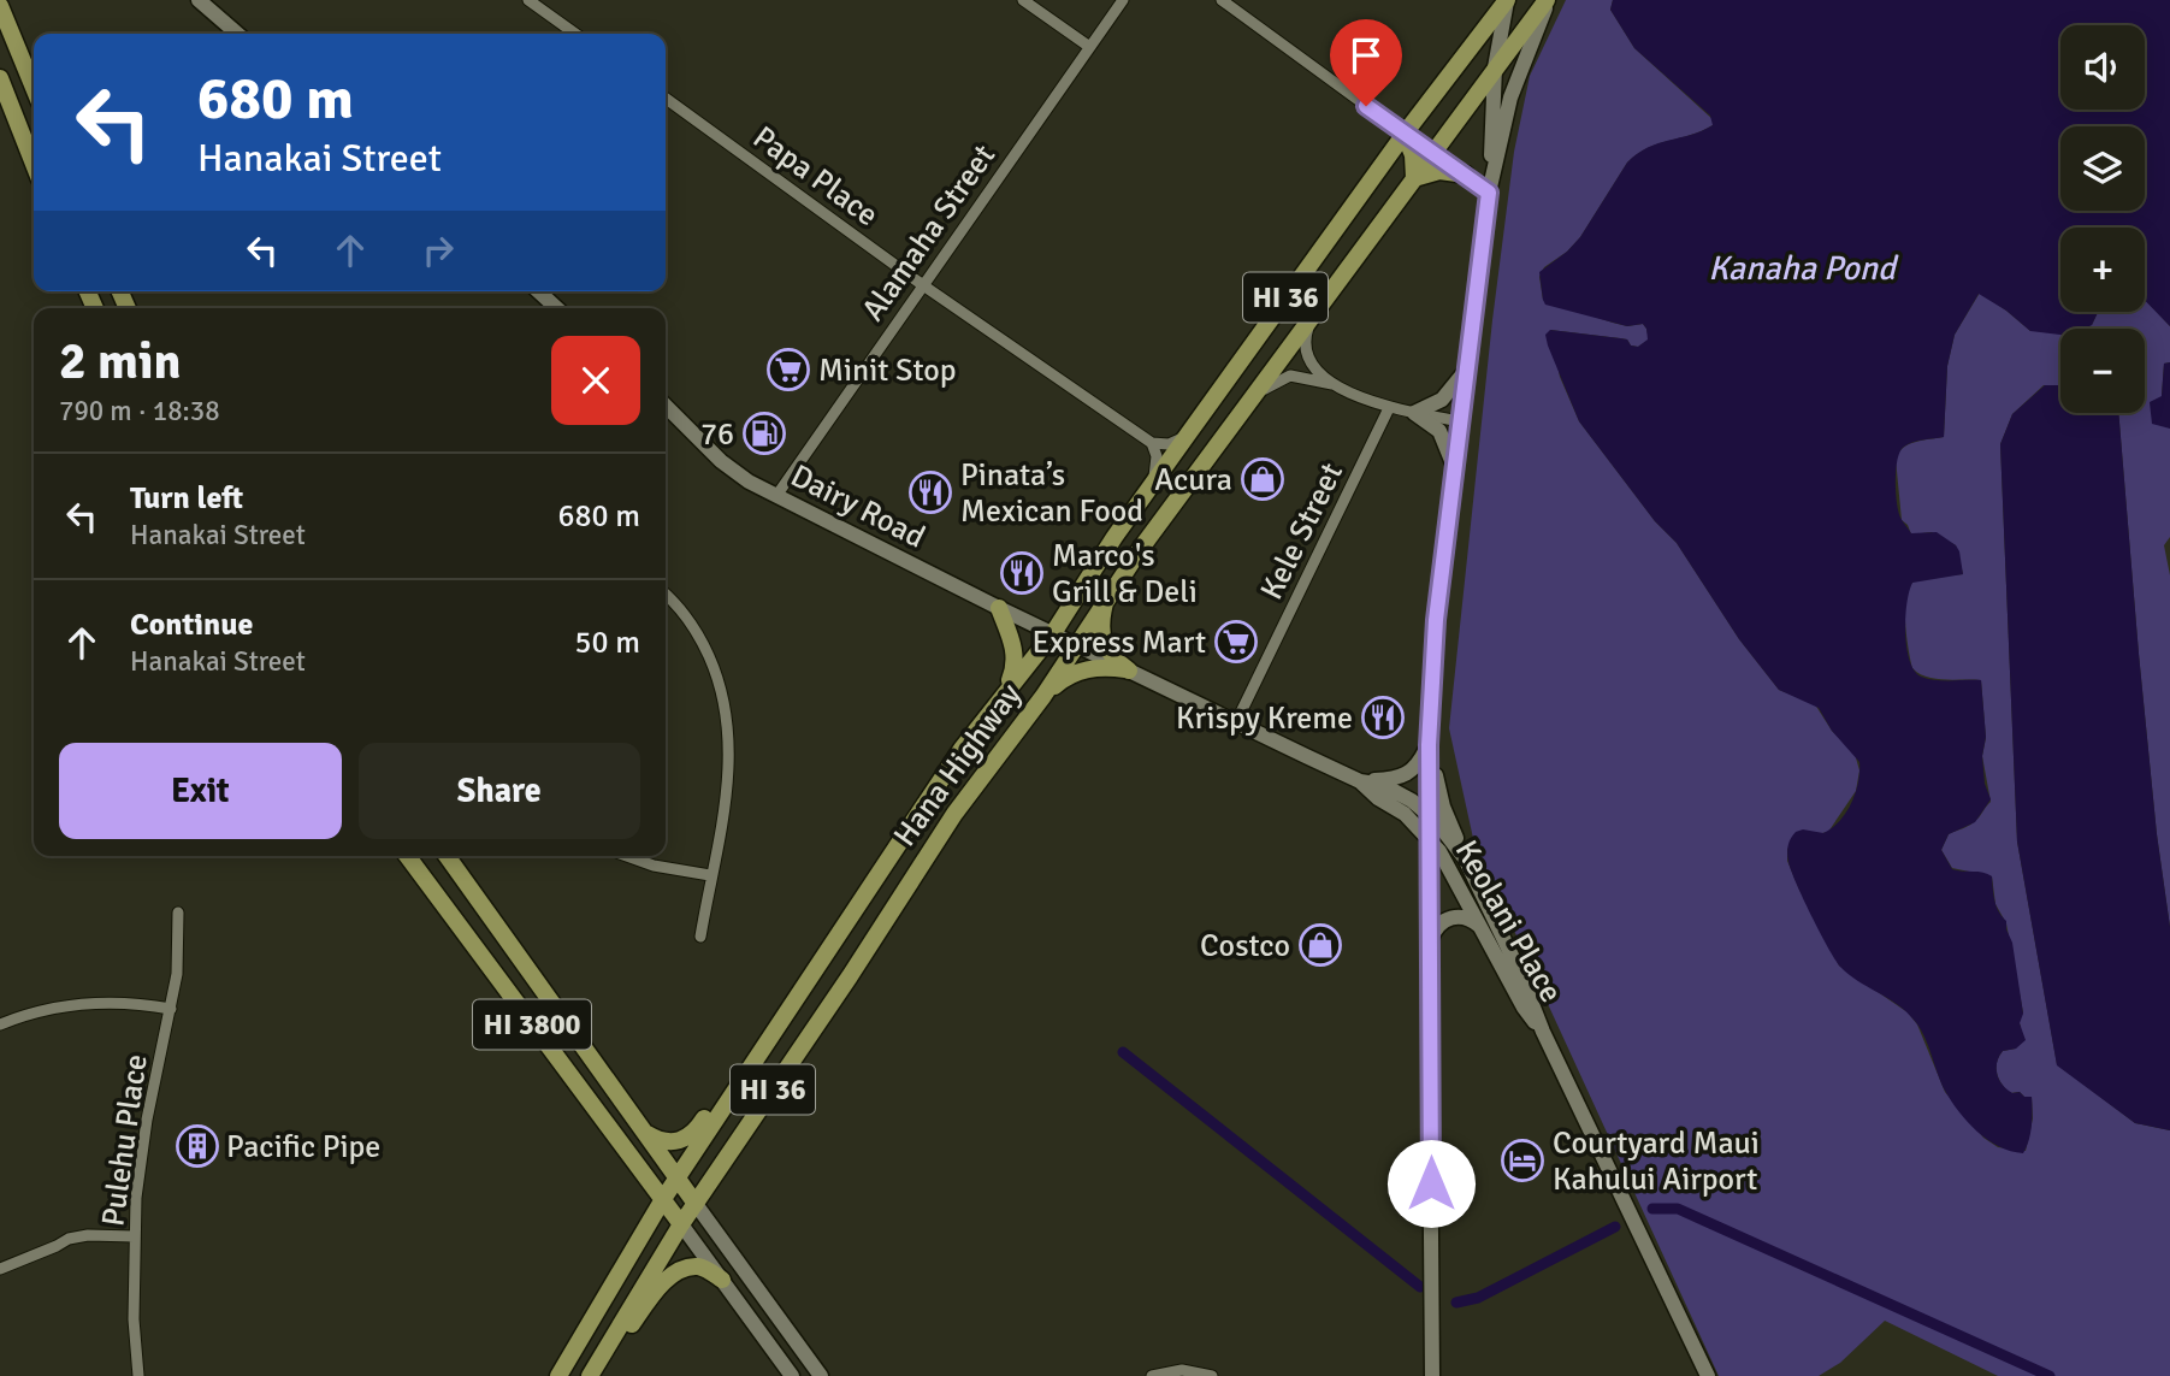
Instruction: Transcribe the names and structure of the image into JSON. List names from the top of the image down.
{
  "streets": {
    "main road": ["HI 36", "Hana Highway", "HI 3800"],
    "street": [
      "Papa Place",
      "Alamaha Street",
      "Dairy Road",
      "Kele Street",
      "Keolani Place",
      "Pulehu Place"
    ]
  },
  "crossings": [
    ["Papa Place", "Alamaha Street"],
    ["Alamaha Street", "Dairy Road"],
    ["Dairy Road", "Hana Highway"],
    ["Hana Highway", "HI 3800"]
  ],
  "water": ["Kanaha Pond"],
  "places": {
    "supermarket": ["Minit Stop", "Express Mart"],
    "fuel station": ["76"],
    "shop": ["Acura", "Costco"],
    "restaurant": ["Pinata’s Mexican Food", "Marco's Grill & Deli", "Krispy Kreme"],
    "building": ["Pacific Pipe"],
    "hotel": ["Courtyard Maui Kahului Airport"]
  },
  "page": {
    "map_buttons": ["+", "−"],
    "turn": ["680 m", "Hanakai Street"],
    "heading": ["2 min", "790 m · 18:38"],
    "list": [
      {
        "name": "Turn left",
        "note": "Hanakai Street",
        "value": "680 m"
      },
      {
        "name": "Continue",
        "note": "Hanakai Street",
        "value": "50 m"
      }
    ],
    "buttons": ["Exit", "Share"]
  }
}
